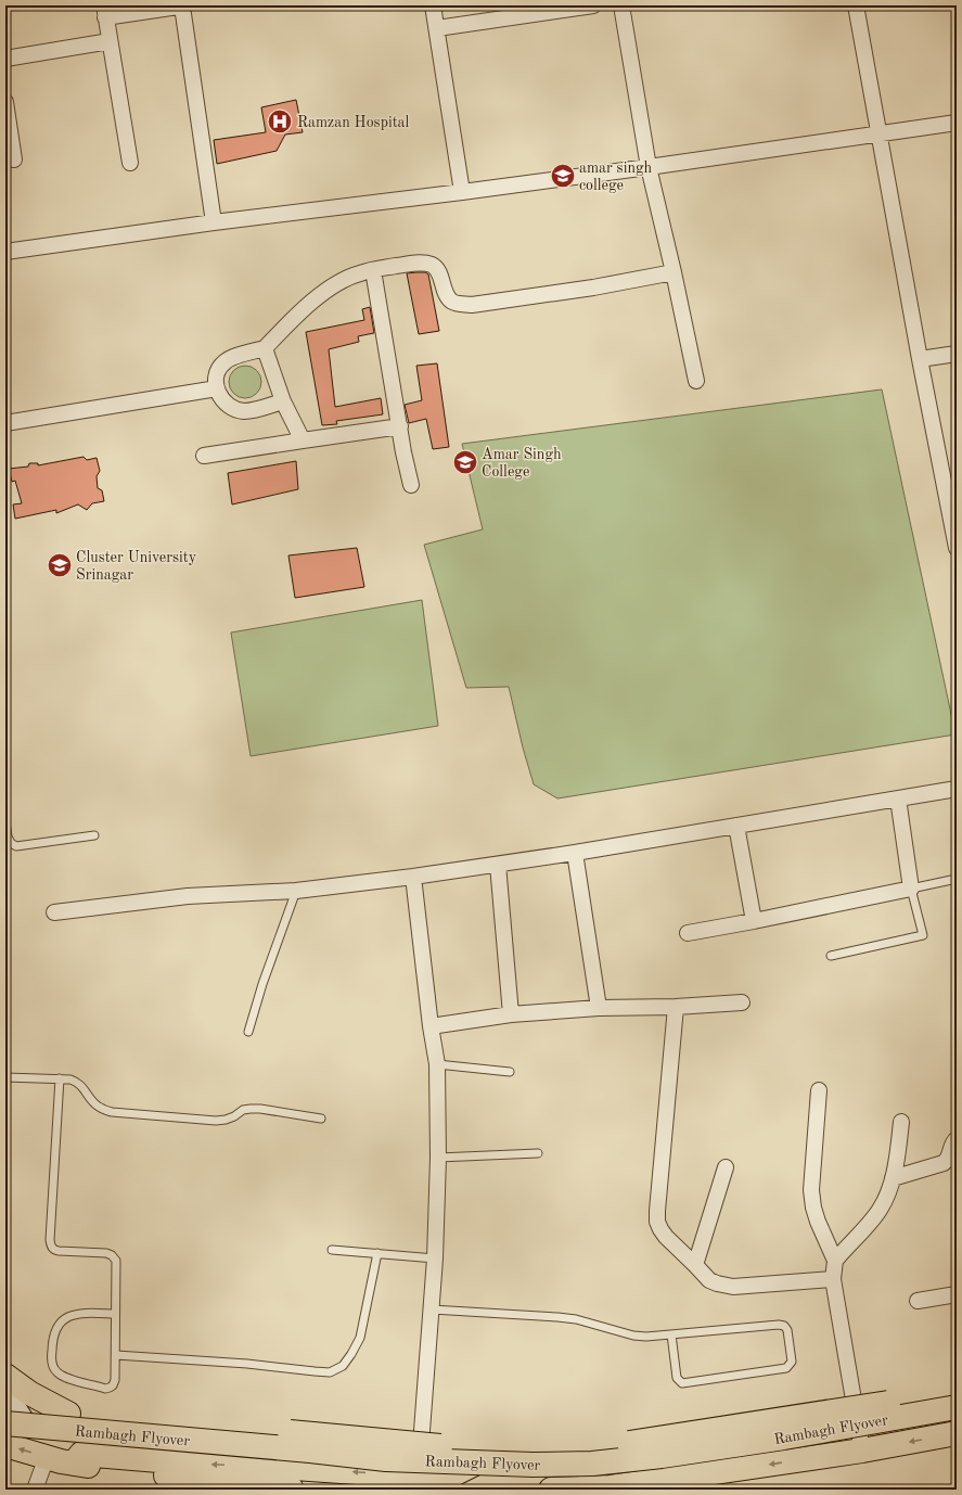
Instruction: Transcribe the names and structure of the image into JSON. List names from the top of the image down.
{
  "streets": {
    "main road": ["Rambagh Flyover"]
  },
  "places": {
    "hospital": ["Ramzan Hospital"],
    "school or university": ["amar singh college", "Amar Singh College", "Cluster University Srinagar"]
  }
}
